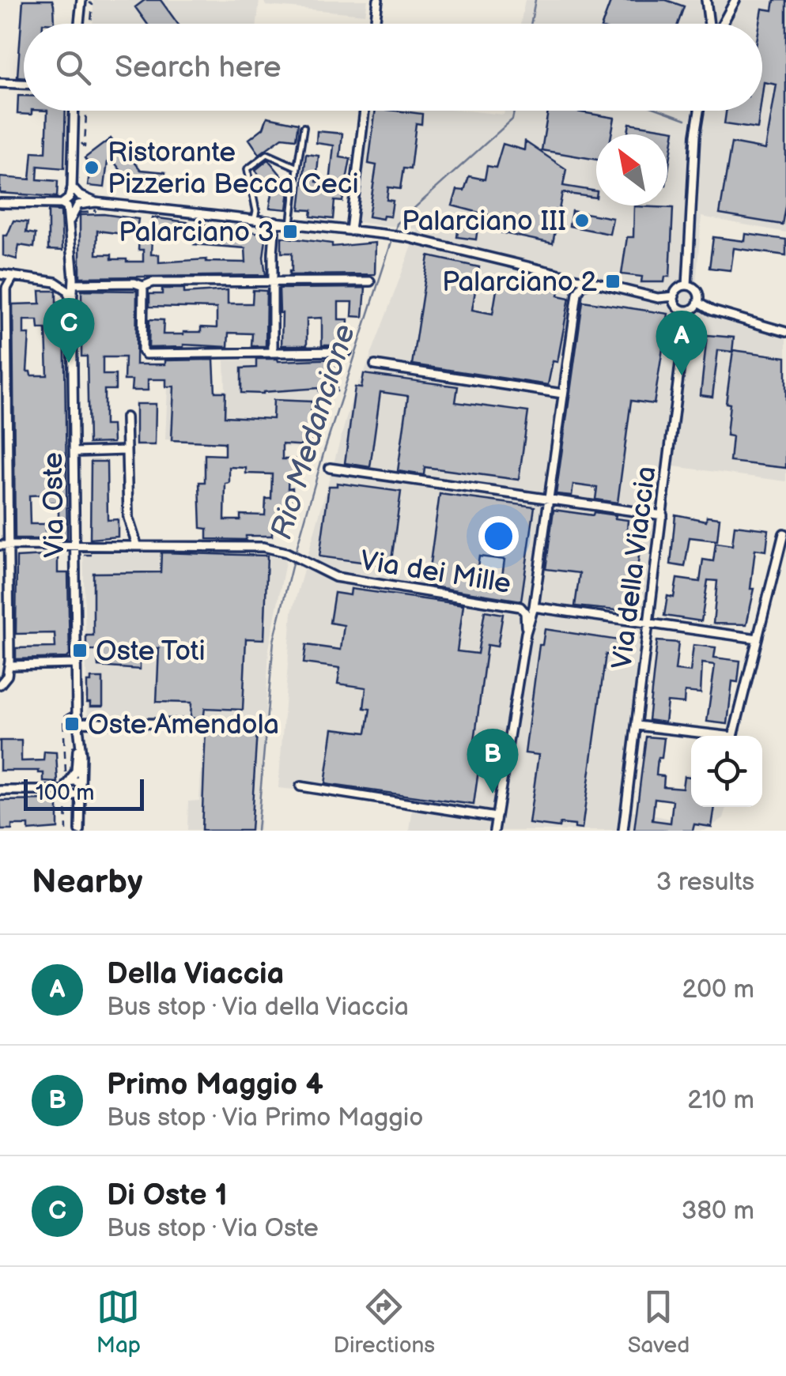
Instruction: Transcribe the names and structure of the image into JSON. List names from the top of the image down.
{
  "streets": {
    "street": ["Via Oste", "Via della Viaccia", "Via dei Mille"]
  },
  "crossings": [
    ["Via della Viaccia", "Via dei Mille"]
  ],
  "water": ["Rio Medancione"],
  "places": {
    "other": ["Ristorante Pizzeria Becca Ceci", "Palarciano III"],
    "transit": [
      "Palarciano 3",
      "Palarciano 2",
      "Oste Toti",
      "Oste Amendola"
    ]
  },
  "scale_bar": "100 m",
  "north": "top left",
  "page": {
    "search": "Search here",
    "pins": ["C", "A", "B"],
    "scale": "100 m",
    "heading": ["Nearby", "3 results"],
    "list": [
      {
        "mark": "A",
        "name": "Della Viaccia",
        "note": "Bus stop · Via della Viaccia",
        "value": "200 m"
      },
      {
        "mark": "B",
        "name": "Primo Maggio 4",
        "note": "Bus stop · Via Primo Maggio",
        "value": "210 m"
      },
      {
        "mark": "C",
        "name": "Di Oste 1",
        "note": "Bus stop · Via Oste",
        "value": "380 m"
      }
    ],
    "nav": ["Map", "Directions", "Saved"]
  }
}
